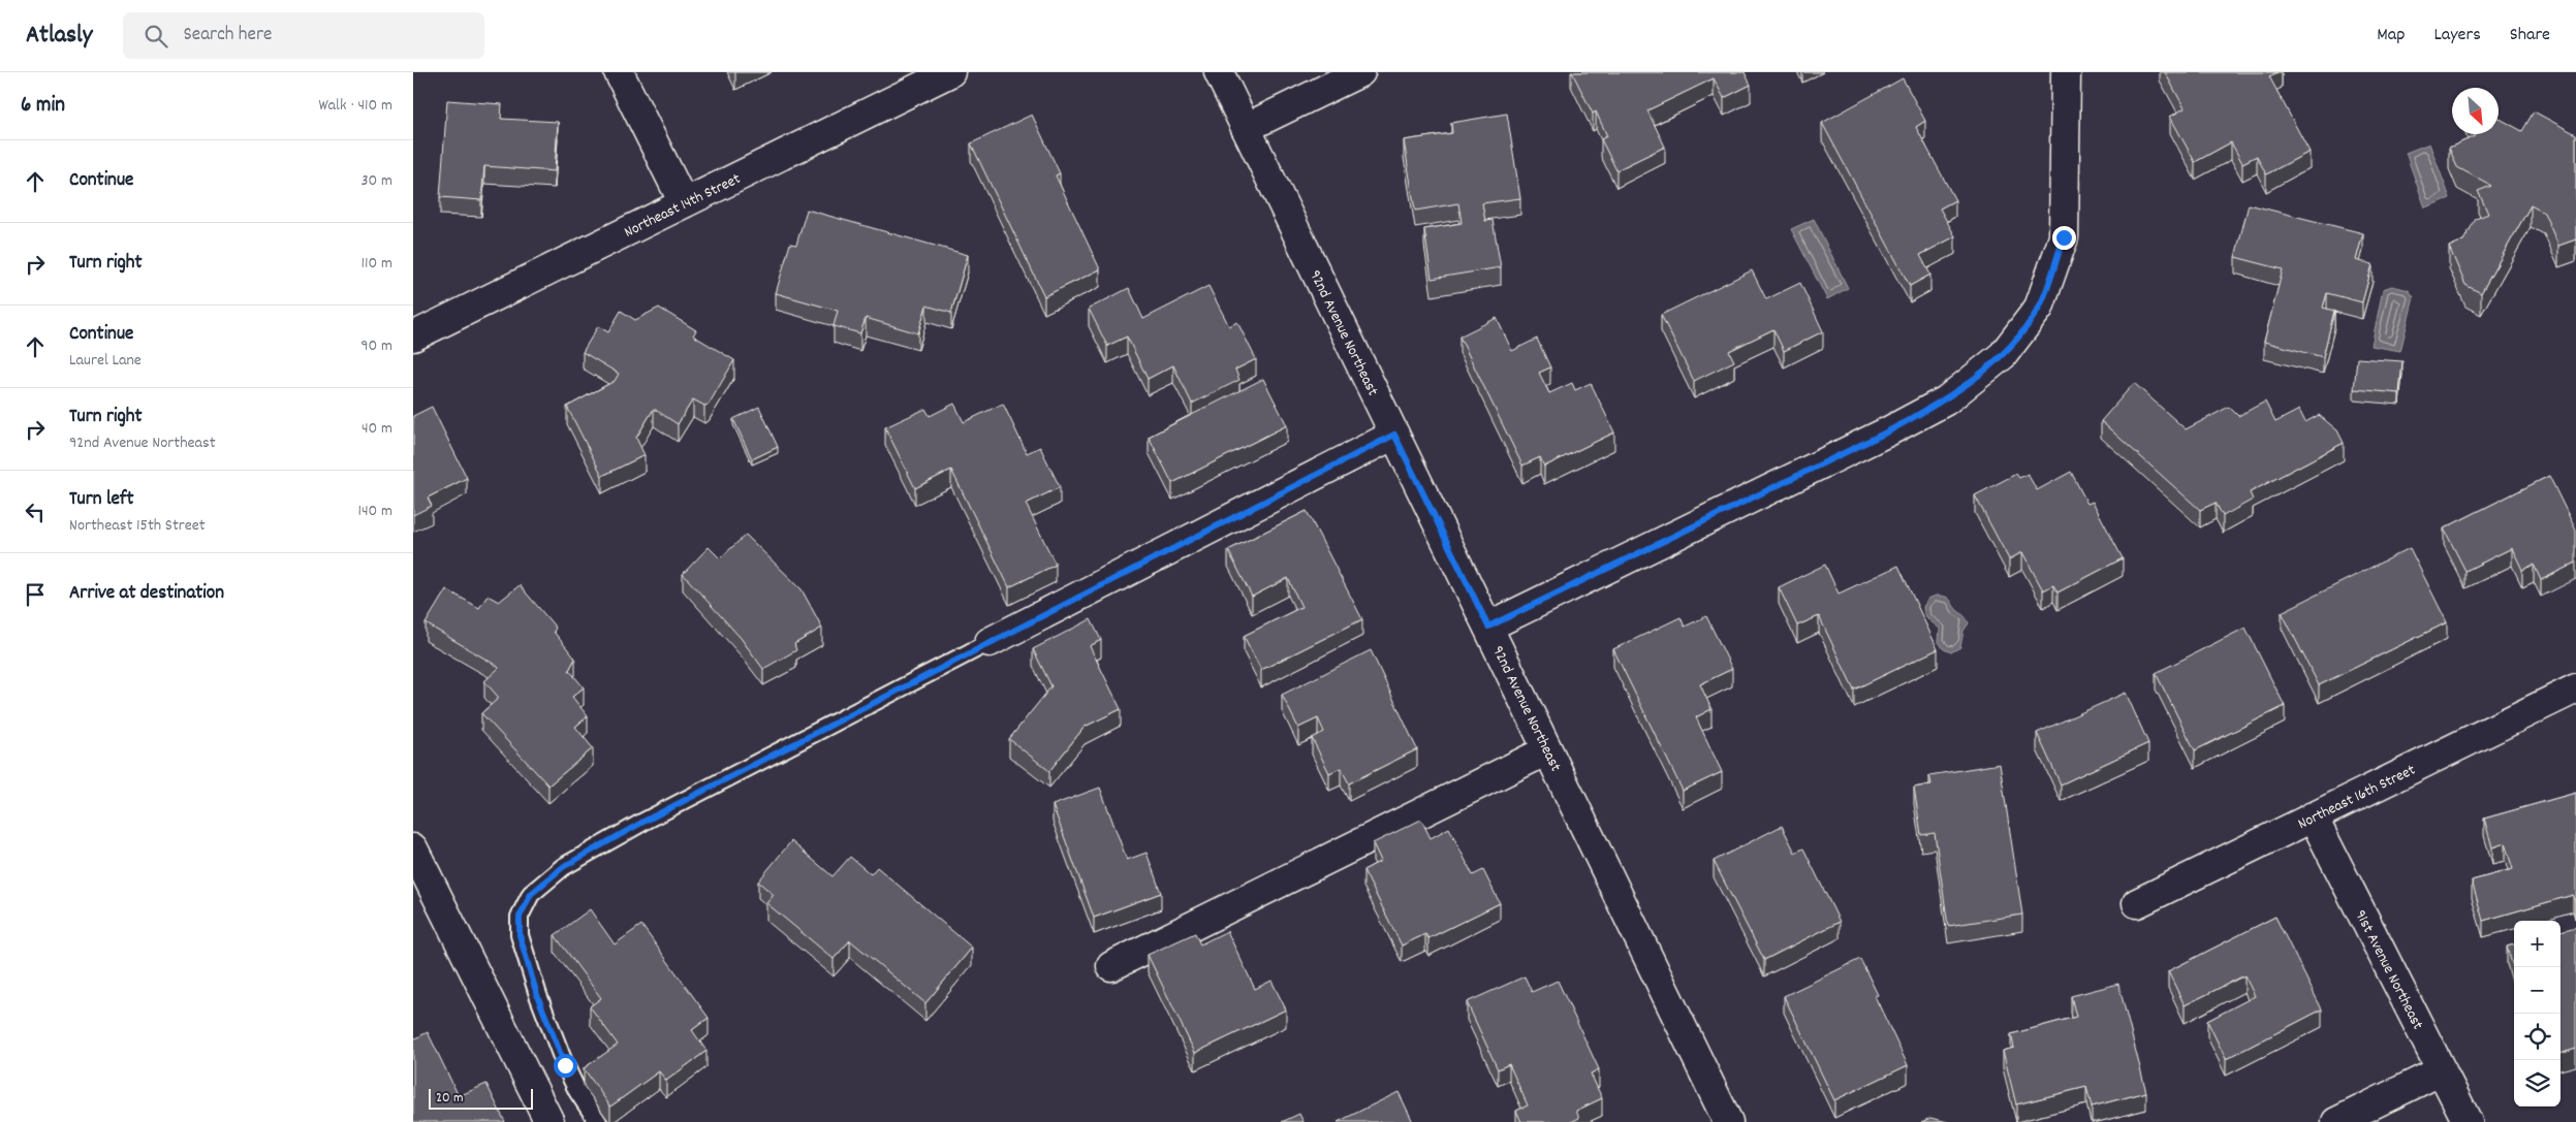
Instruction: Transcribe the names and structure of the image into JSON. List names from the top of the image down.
{
  "streets": {
    "street": [
      "Northeast 14th Street",
      "92nd Avenue Northeast",
      "Northeast 16th Street",
      "91st Avenue Northeast"
    ]
  },
  "crossings": [
    ["Northeast 16th Street", "91st Avenue Northeast"]
  ],
  "scale_bar": "20 m",
  "north": "bottom right",
  "page": {
    "header": "Atlasly",
    "search": "Search here",
    "nav": ["Map", "Layers", "Share"],
    "heading": ["6 min", "Walk · 410 m"],
    "list": [
      ["Continue", "30 m"],
      ["Turn right", "110 m"],
      ["Continue", "Laurel Lane", "90 m"],
      ["Turn right", "92nd Avenue Northeast", "40 m"],
      ["Turn left", "Northeast 15th Street", "140 m"],
      "Arrive at destination"
    ],
    "map_buttons": ["+", "−"],
    "scale": "20 m"
  }
}
